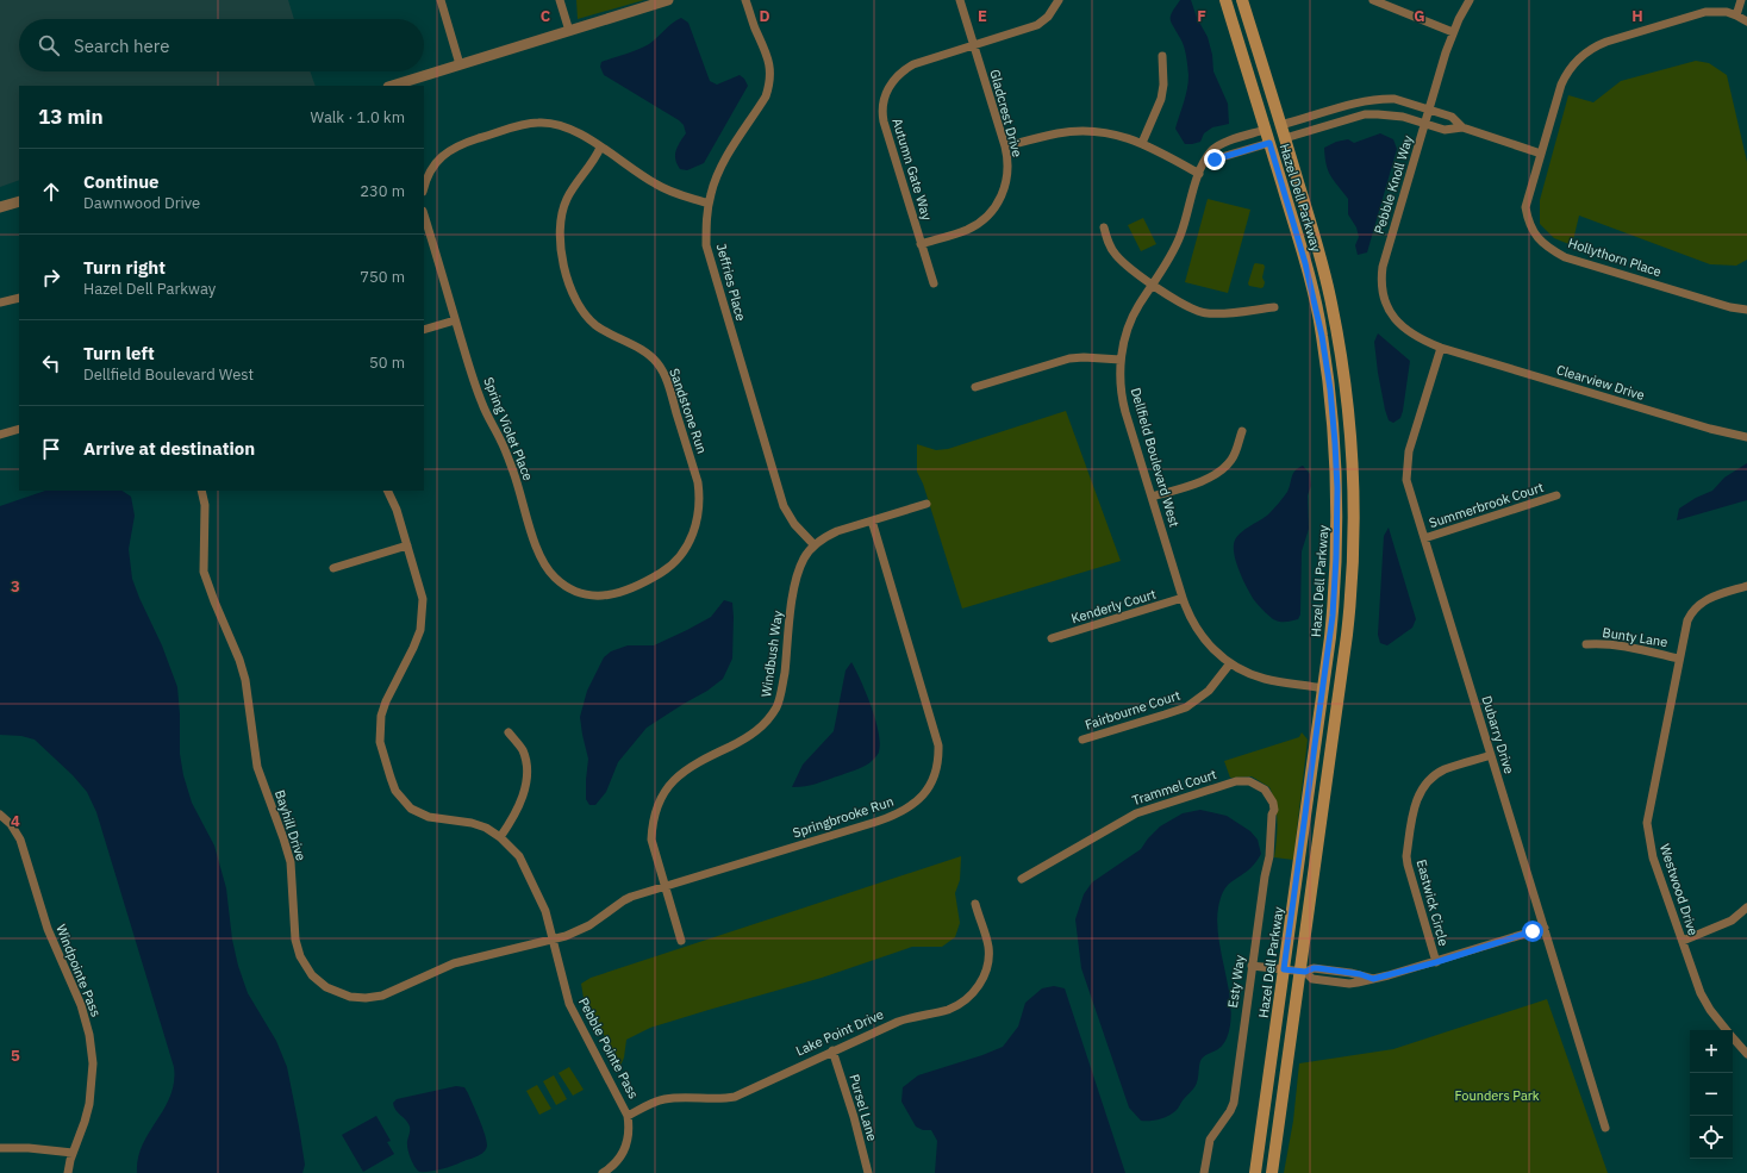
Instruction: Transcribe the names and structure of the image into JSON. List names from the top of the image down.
{
  "streets": {
    "main road": ["Hazel Dell Parkway"],
    "street": [
      "Gladcrest Drive",
      "Autumn Gate Way",
      "Pebble Knoll Way",
      "Hollythorn Place",
      "Jeffries Place",
      "Clearview Drive",
      "Sandstone Run",
      "Spring Violet Place",
      "Dellfield Boulevard West",
      "Summerbrook Court",
      "Kenderly Court",
      "Bunty Lane",
      "Windbush Way",
      "Fairbourne Court",
      "Dubarry Drive",
      "Trammel Court",
      "Springbrooke Run",
      "Bayhill Drive",
      "Westwood Drive",
      "Eastwick Circle",
      "Windpointe Pass",
      "Esty Way",
      "Lake Point Drive",
      "Pebble Pointe Pass",
      "Pursel Lane"
    ]
  },
  "crossings": [
    ["Gladcrest Drive", "Autumn Gate Way"],
    ["Pebble Knoll Way", "Clearview Drive"],
    ["Pebble Knoll Way", "Dubarry Drive"],
    ["Hazel Dell Parkway", "Dellfield Boulevard West"],
    ["Jeffries Place", "Windbush Way"],
    ["Clearview Drive", "Dubarry Drive"],
    ["Sandstone Run", "Spring Violet Place"],
    ["Dellfield Boulevard West", "Kenderly Court"],
    ["Dellfield Boulevard West", "Fairbourne Court"],
    ["Summerbrook Court", "Dubarry Drive"],
    ["Bunty Lane", "Westwood Drive"],
    ["Windbush Way", "Springbrooke Run"],
    ["Dubarry Drive", "Eastwick Circle"],
    ["Trammel Court", "Esty Way"],
    ["Springbrooke Run", "Bayhill Drive"],
    ["Springbrooke Run", "Pebble Pointe Pass"],
    ["Bayhill Drive", "Pebble Pointe Pass"],
    ["Lake Point Drive", "Pebble Pointe Pass"],
    ["Lake Point Drive", "Pursel Lane"]
  ],
  "parks": ["Founders Park"],
  "page": {
    "search": "Search here",
    "heading": ["13 min", "Walk · 1.0 km"],
    "list": [
      ["Continue", "Dawnwood Drive", "230 m"],
      ["Turn right", "Hazel Dell Parkway", "750 m"],
      ["Turn left", "Dellfield Boulevard West", "50 m"],
      "Arrive at destination"
    ],
    "map_buttons": ["+", "−"]
  },
  "grid": {
    "columns": [
      "C",
      "D",
      "E",
      "F",
      "G",
      "H"
    ],
    "rows": ["3", "4", "5"]
  }
}
